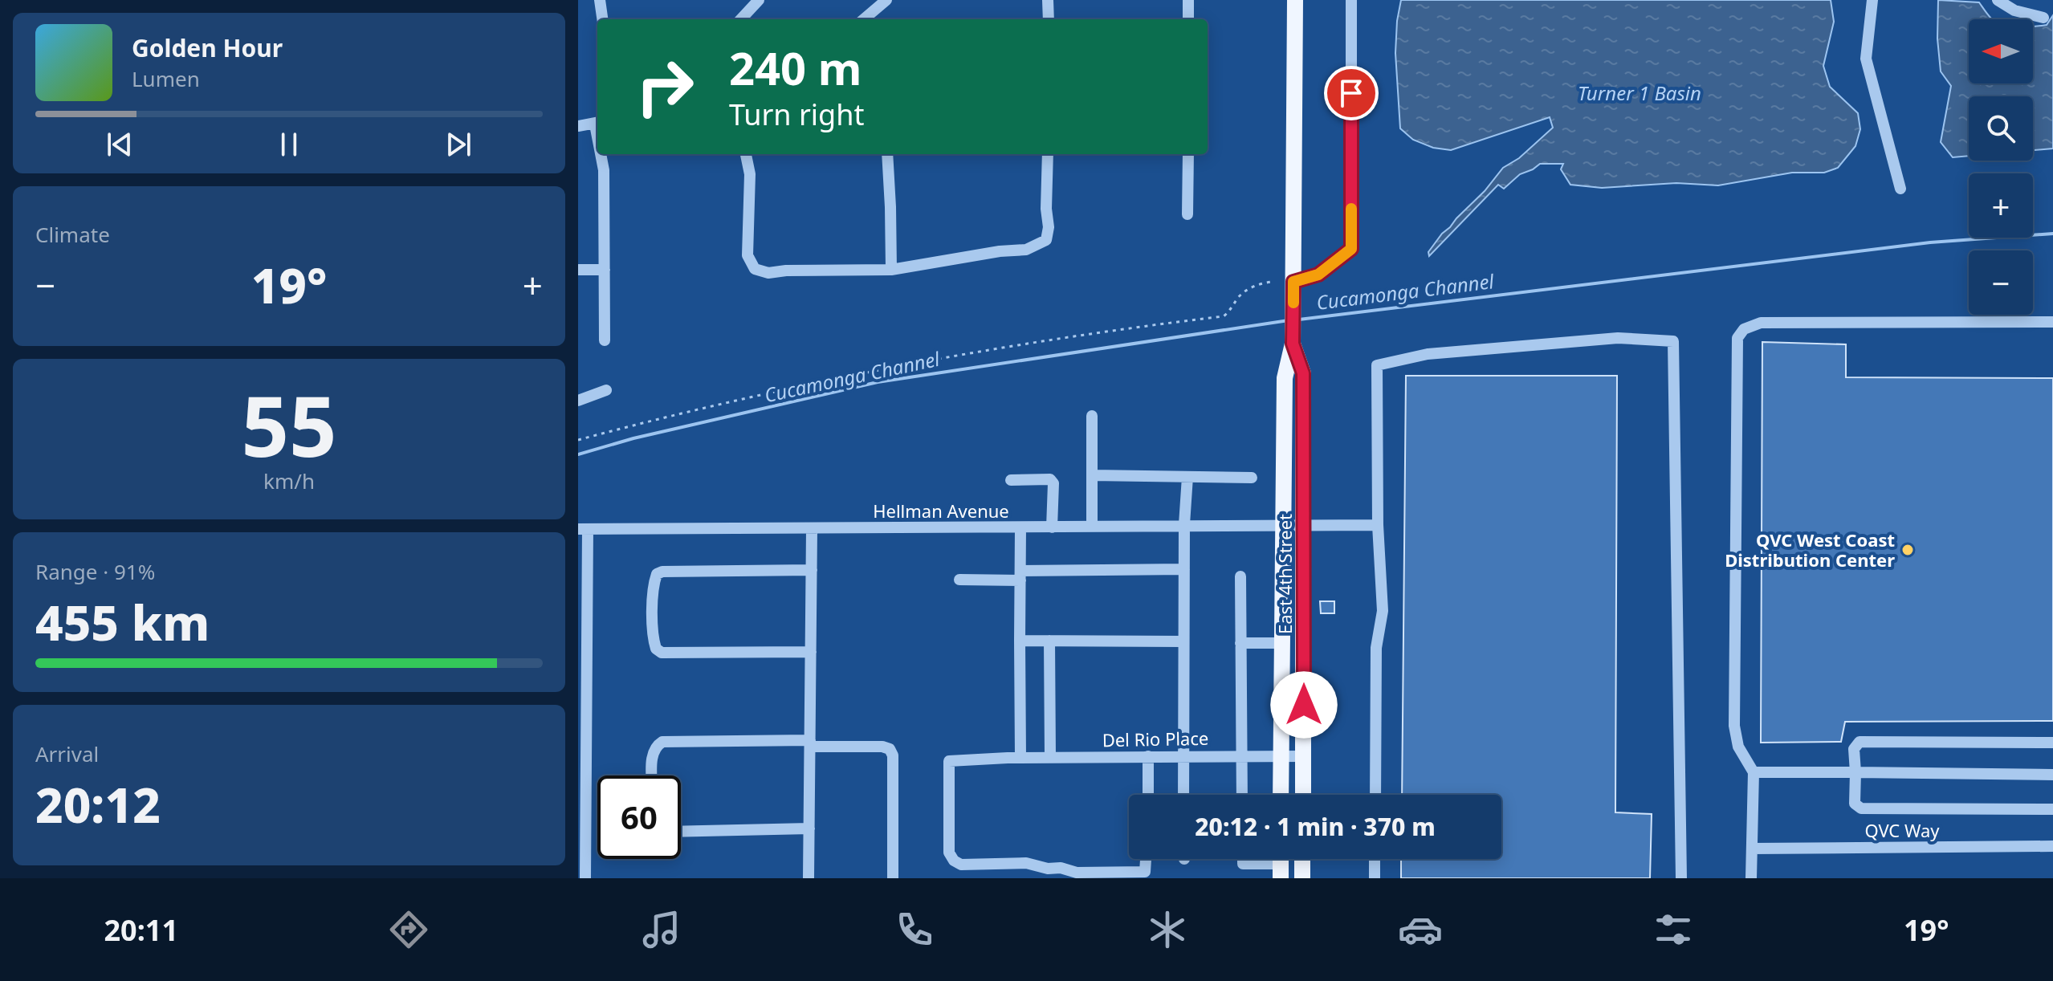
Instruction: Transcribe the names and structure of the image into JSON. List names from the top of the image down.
{
  "streets": {
    "main road": ["East 4th Street"],
    "street": ["Hellman Avenue", "Del Rio Place", "QVC Way"]
  },
  "crossings": [
    ["Hellman Avenue", "East 4th Street"],
    ["East 4th Street", "Del Rio Place"]
  ],
  "water": ["Turner 1 Basin", "Cucamonga Channel"],
  "places": ["QVC West Coast Distribution Center"],
  "north": "left",
  "page": {
    "map_buttons": ["+", "−"],
    "turn": ["240 m", "Turn right"],
    "song": ["Golden Hour", "Lumen"],
    "tile": [
      "Climate",
      ["55", "km/h"],
      ["Range · 91%", "455 km"],
      ["Arrival", "20:12"]
    ],
    "heat": ["−", "19°", "+"],
    "limit": "60",
    "trip": "20:12 · 1 min · 370 m",
    "tabs": ["20:11", "19°"]
  }
}
